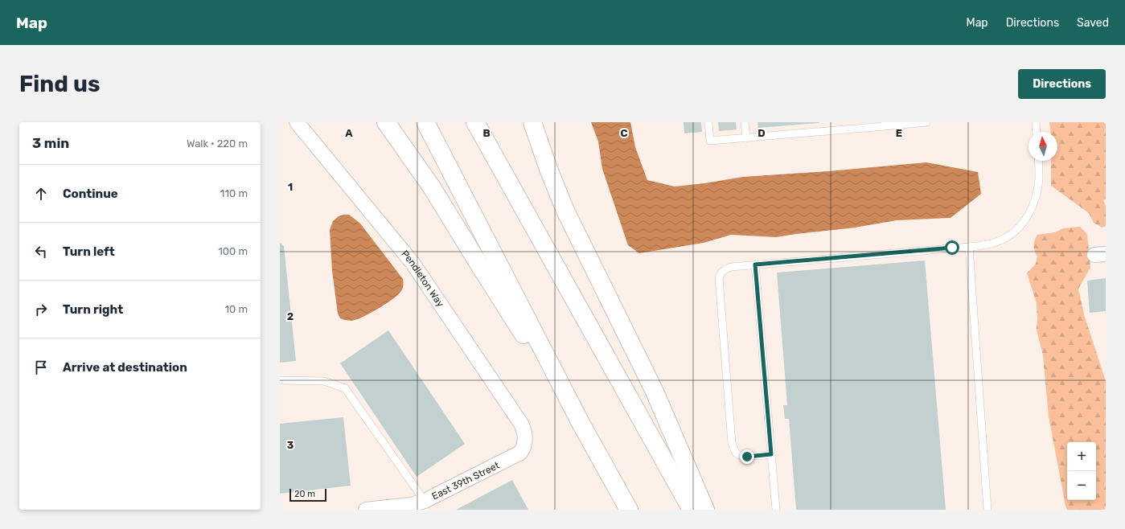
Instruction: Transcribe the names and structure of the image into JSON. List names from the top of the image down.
{
  "streets": {
    "street": ["Pendleton Way", "East 39th Street"]
  },
  "crossings": [
    ["Pendleton Way", "East 39th Street"]
  ],
  "scale_bar": "20 m",
  "north": "top",
  "page": {
    "header": "Map",
    "nav": ["Map", "Directions", "Saved"],
    "buttons": "Directions",
    "title": "Find us",
    "heading": ["3 min", "Walk · 220 m"],
    "list": [
      ["Continue", "110 m"],
      ["Turn left", "100 m"],
      ["Turn right", "10 m"],
      "Arrive at destination"
    ],
    "map_buttons": ["+", "−"],
    "scale": "20 m"
  },
  "grid": {
    "columns": [
      "A",
      "B",
      "C",
      "D",
      "E"
    ],
    "rows": ["1", "2", "3"]
  }
}
